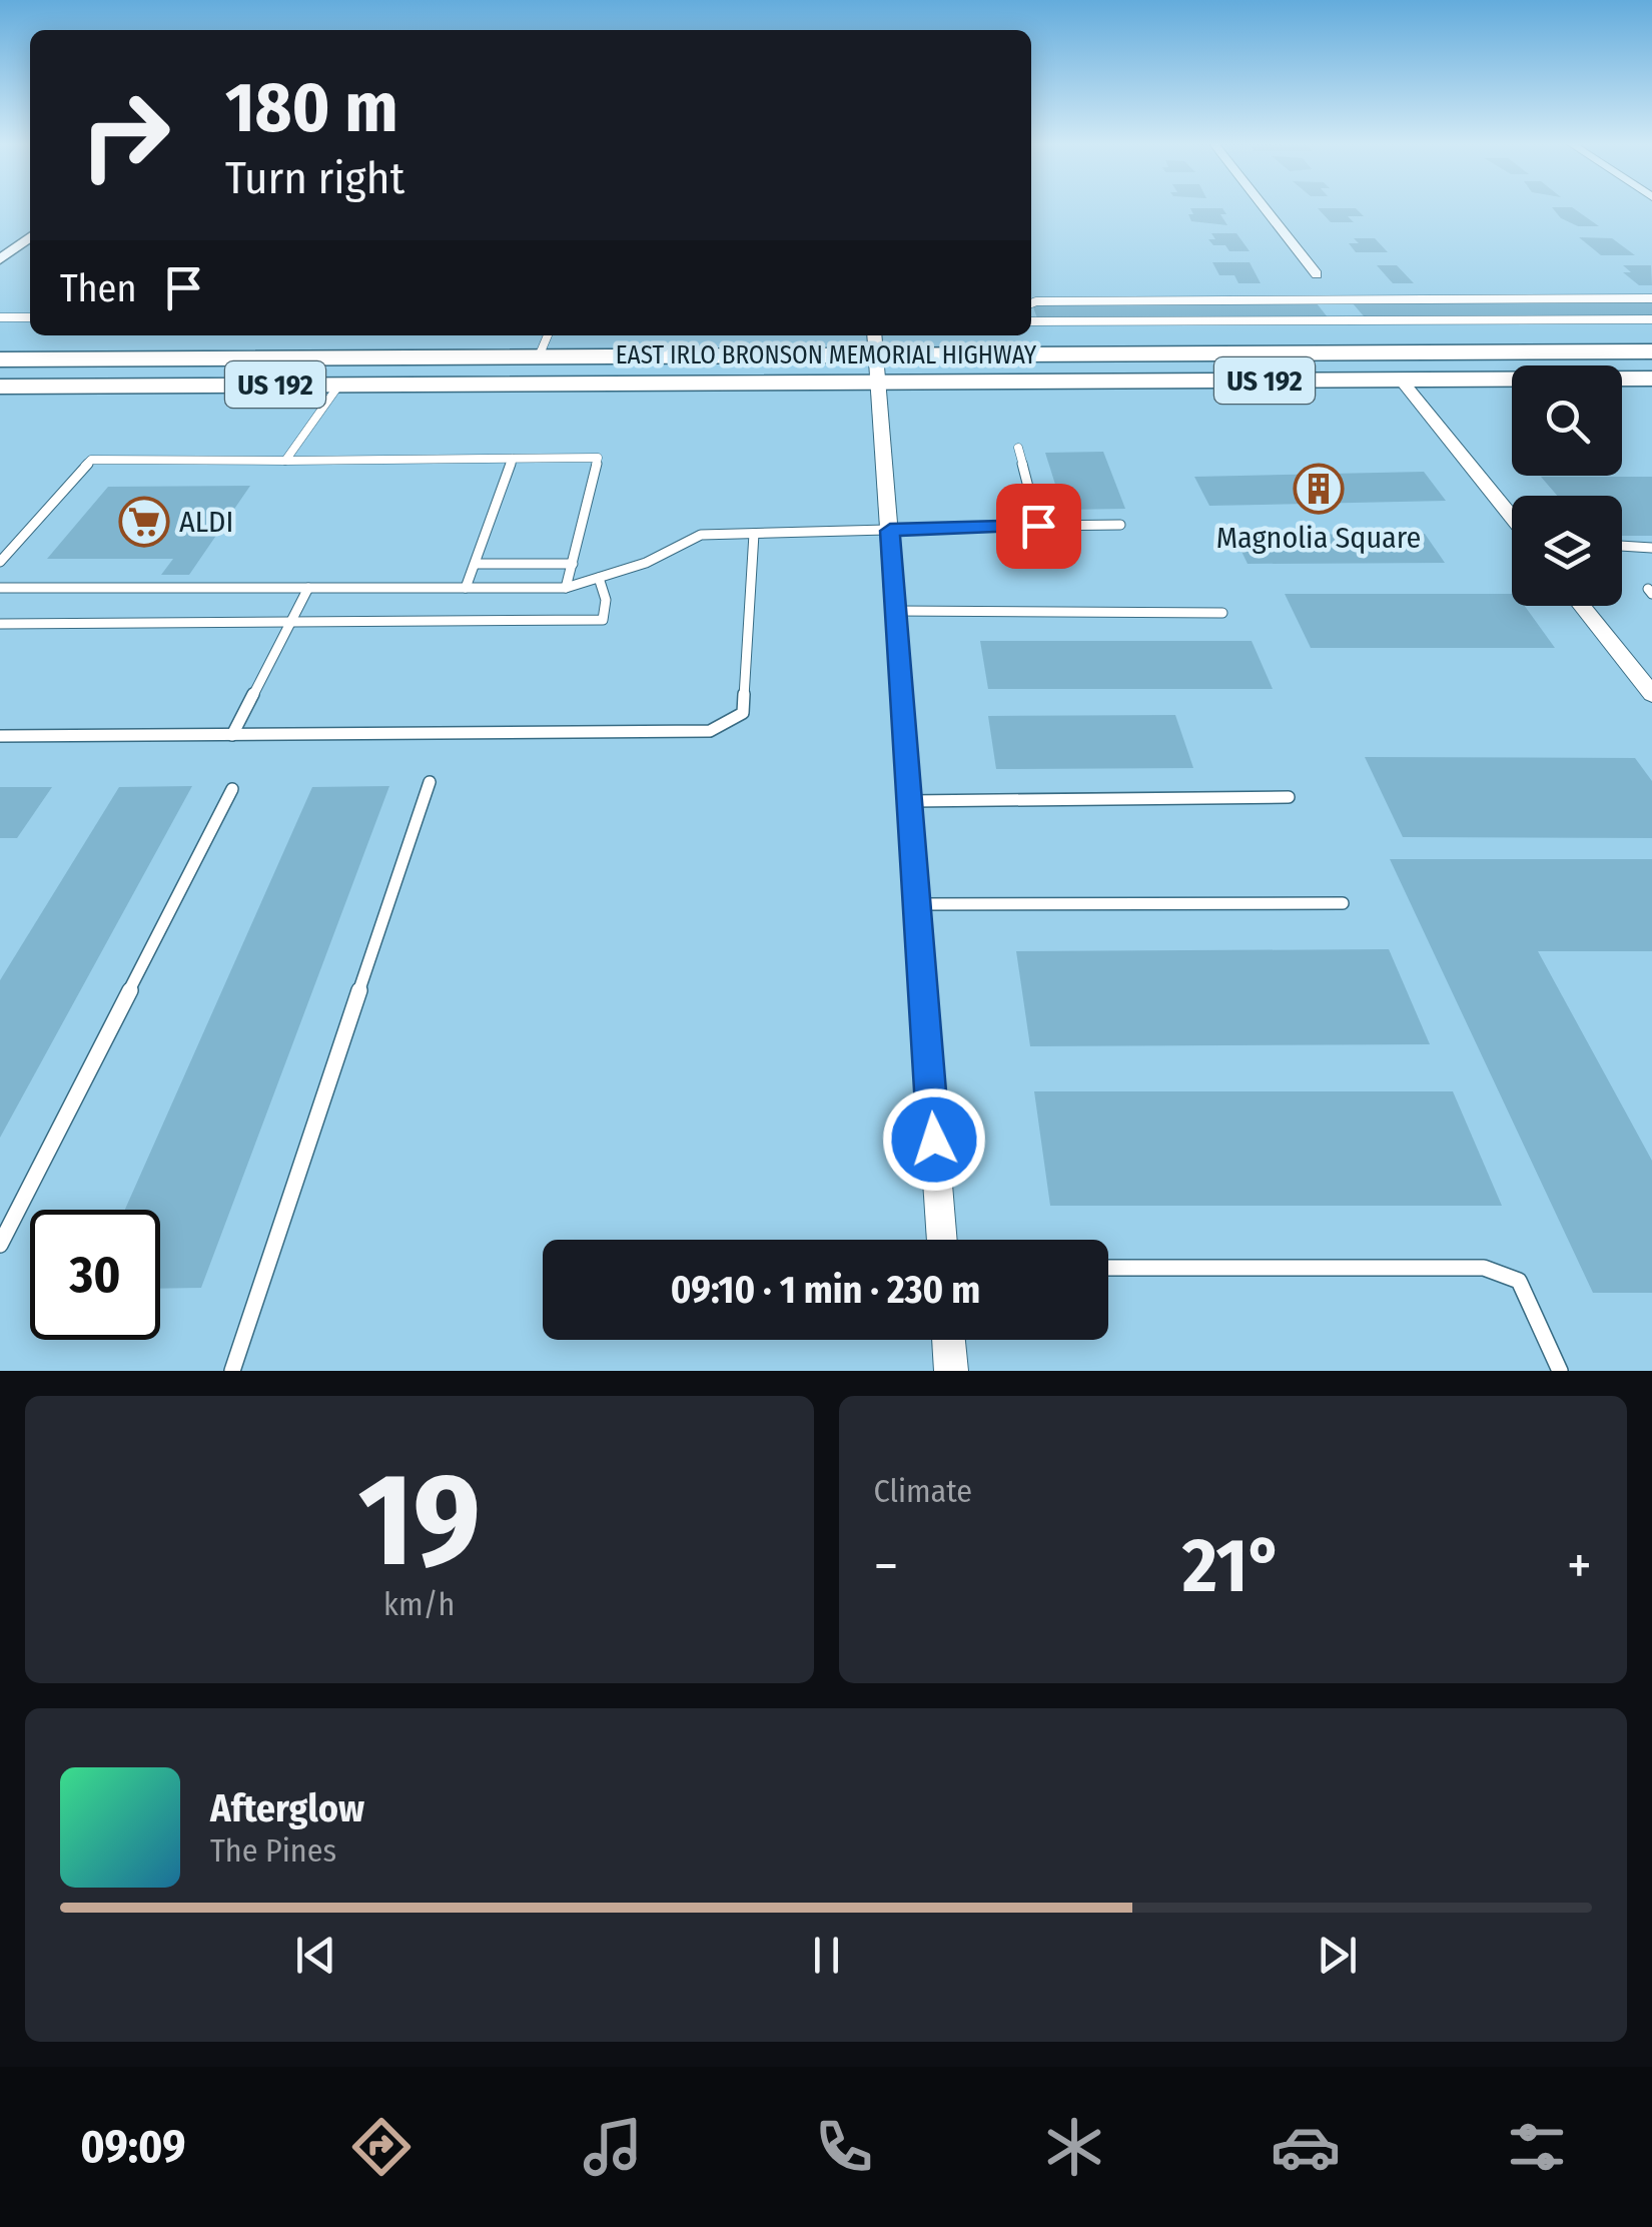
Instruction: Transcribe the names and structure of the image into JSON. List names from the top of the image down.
{
  "streets": {
    "highway": ["EAST IRLO BRONSON MEMORIAL HIGHWAY", "US 192"]
  },
  "places": {
    "building": ["Magnolia Square"],
    "supermarket": ["ALDI"]
  },
  "page": {
    "turn": ["180 m", "Turn right"],
    "then": "Then",
    "limit": "30",
    "trip": "09:10 · 1 min · 230 m",
    "tile": [
      ["19", "km/h"],
      "Climate"
    ],
    "heat": ["−", "21°", "+"],
    "song": ["Afterglow", "The Pines"],
    "tabs": "09:09"
  }
}
